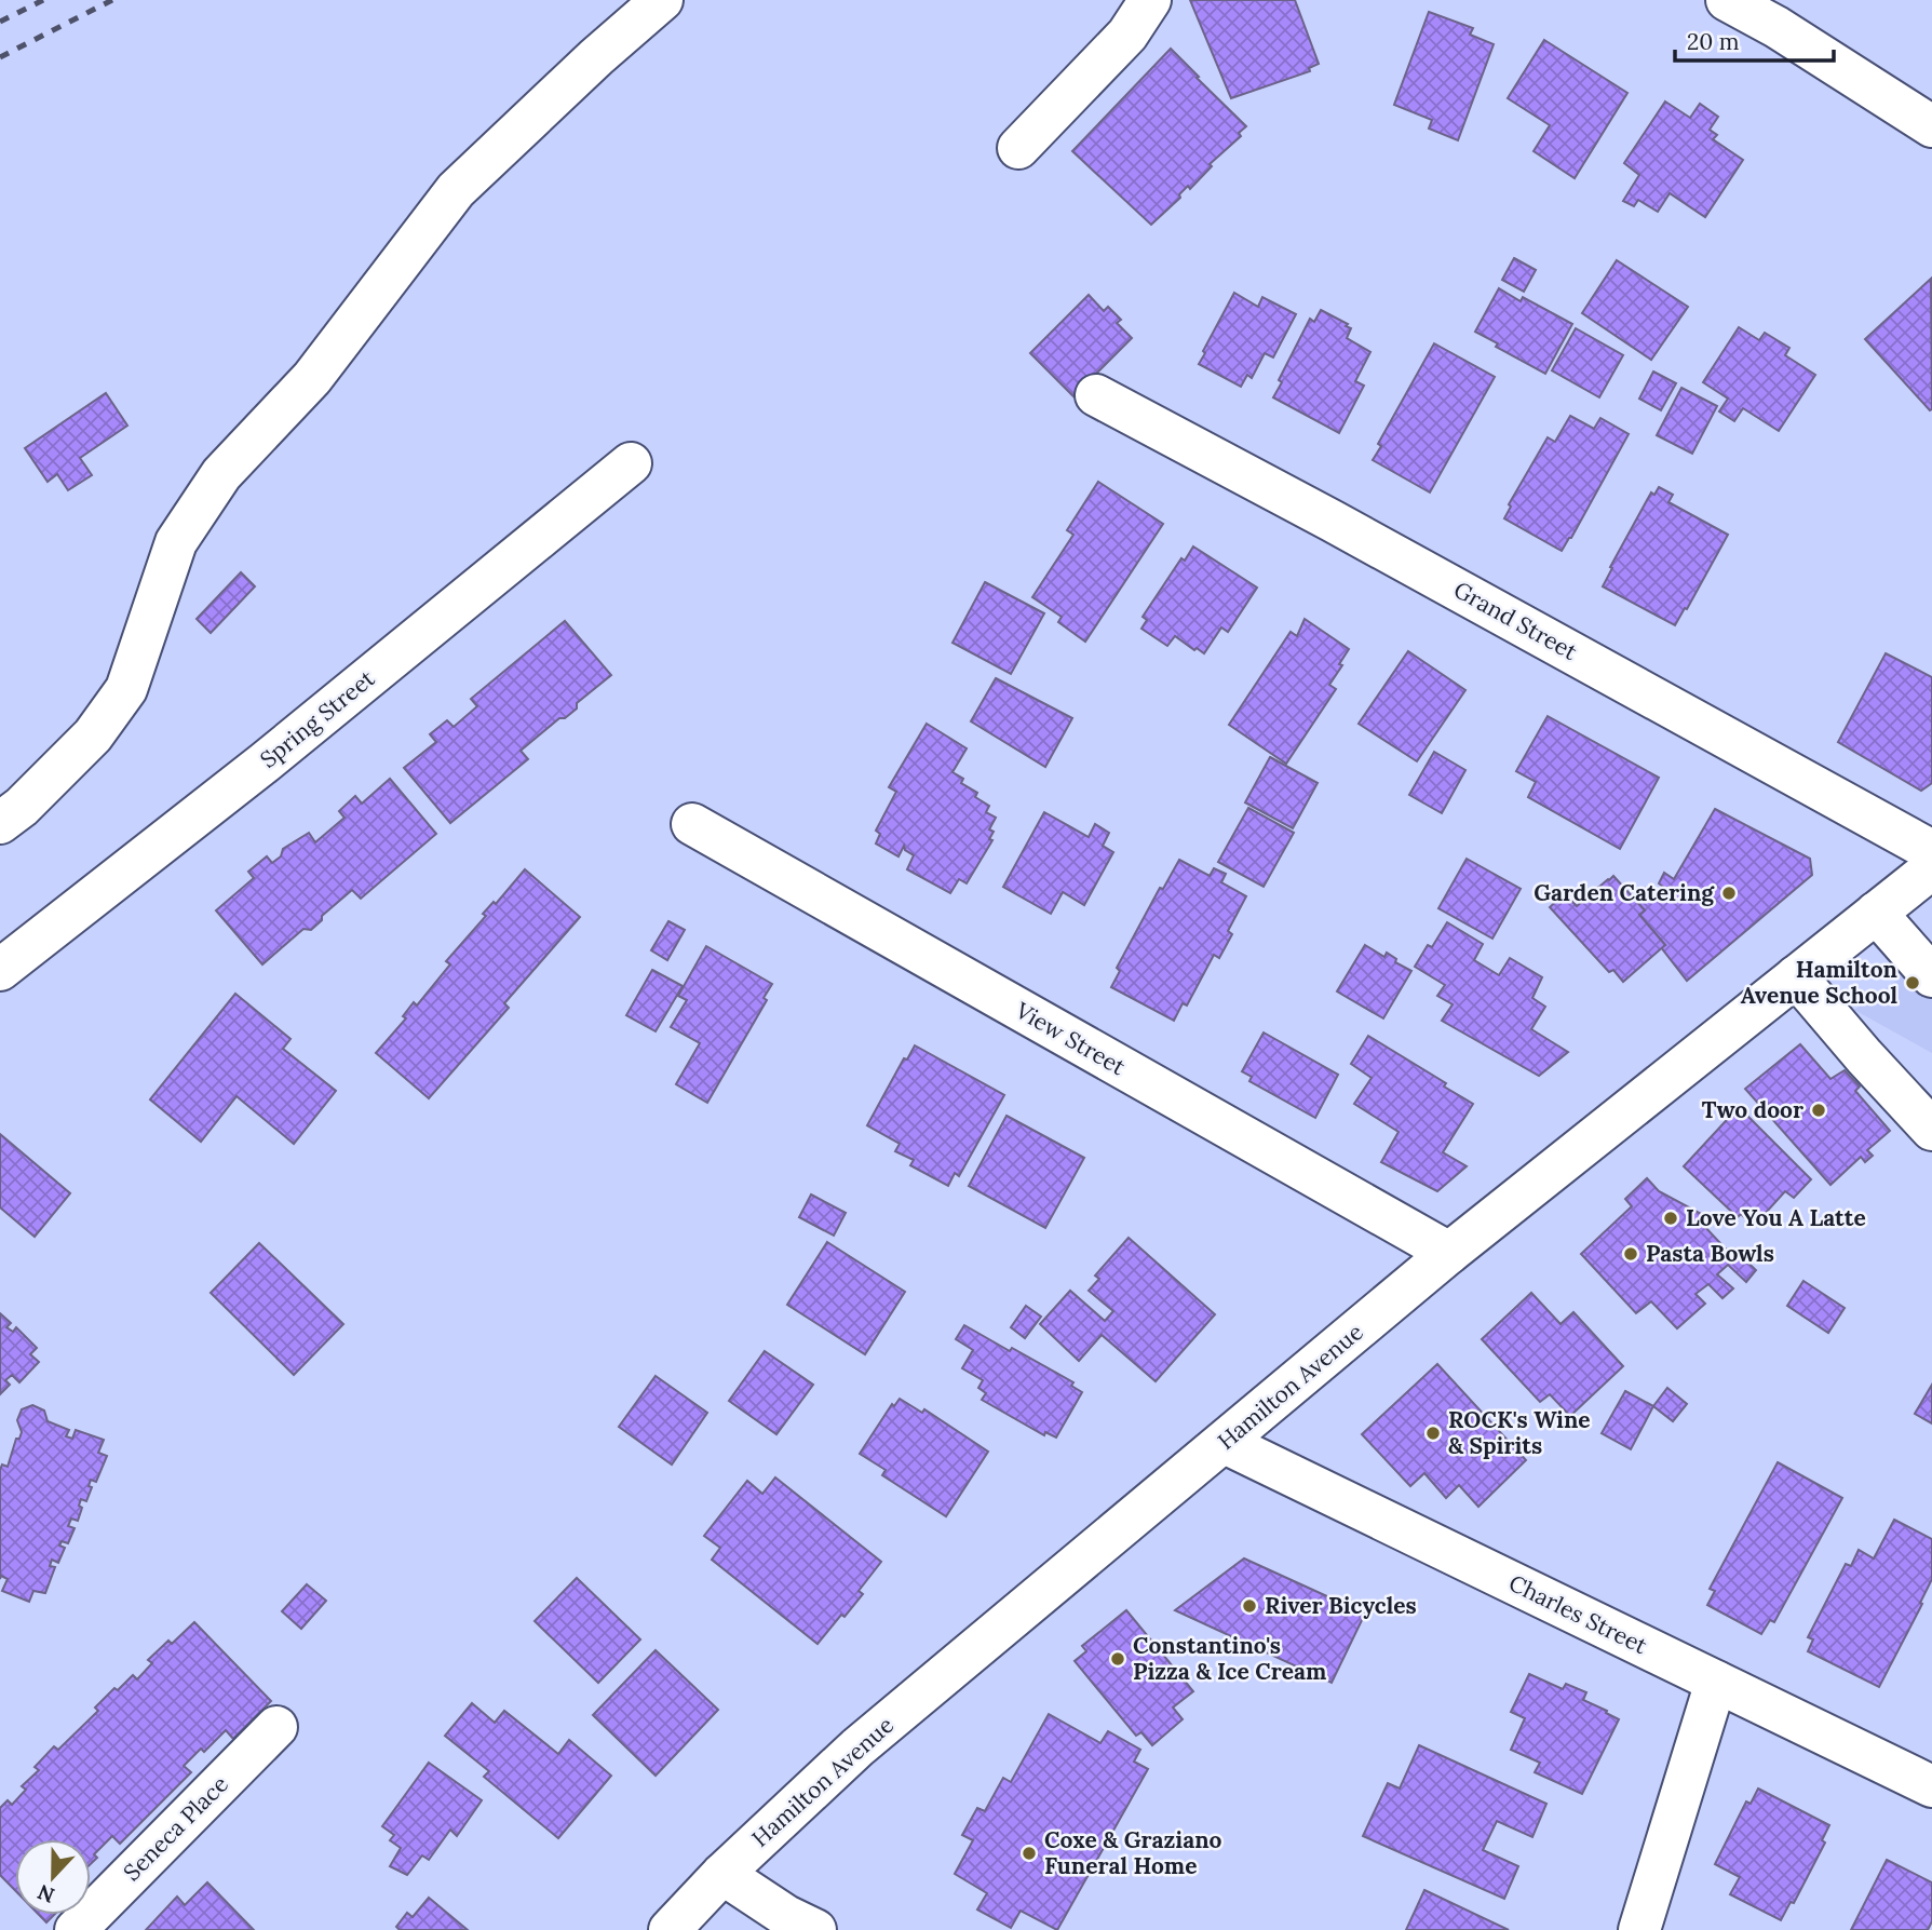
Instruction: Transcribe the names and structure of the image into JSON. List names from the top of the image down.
{
  "streets": {
    "street": [
      "Grand Street",
      "Spring Street",
      "View Street",
      "Hamilton Avenue",
      "Charles Street",
      "Seneca Place"
    ]
  },
  "crossings": [
    ["View Street", "Hamilton Avenue"],
    ["Hamilton Avenue", "Charles Street"]
  ],
  "places": [
    "Garden Catering",
    "Hamilton Avenue School",
    "Two door",
    "Love You A Latte",
    "Pasta Bowls",
    "ROCK's Wine & Spirits",
    "River Bicycles",
    "Constantino's Pizza & Ice Cream",
    "Coxe & Graziano Funeral Home"
  ],
  "scale_bar": "20 m",
  "north": "bottom"
}
